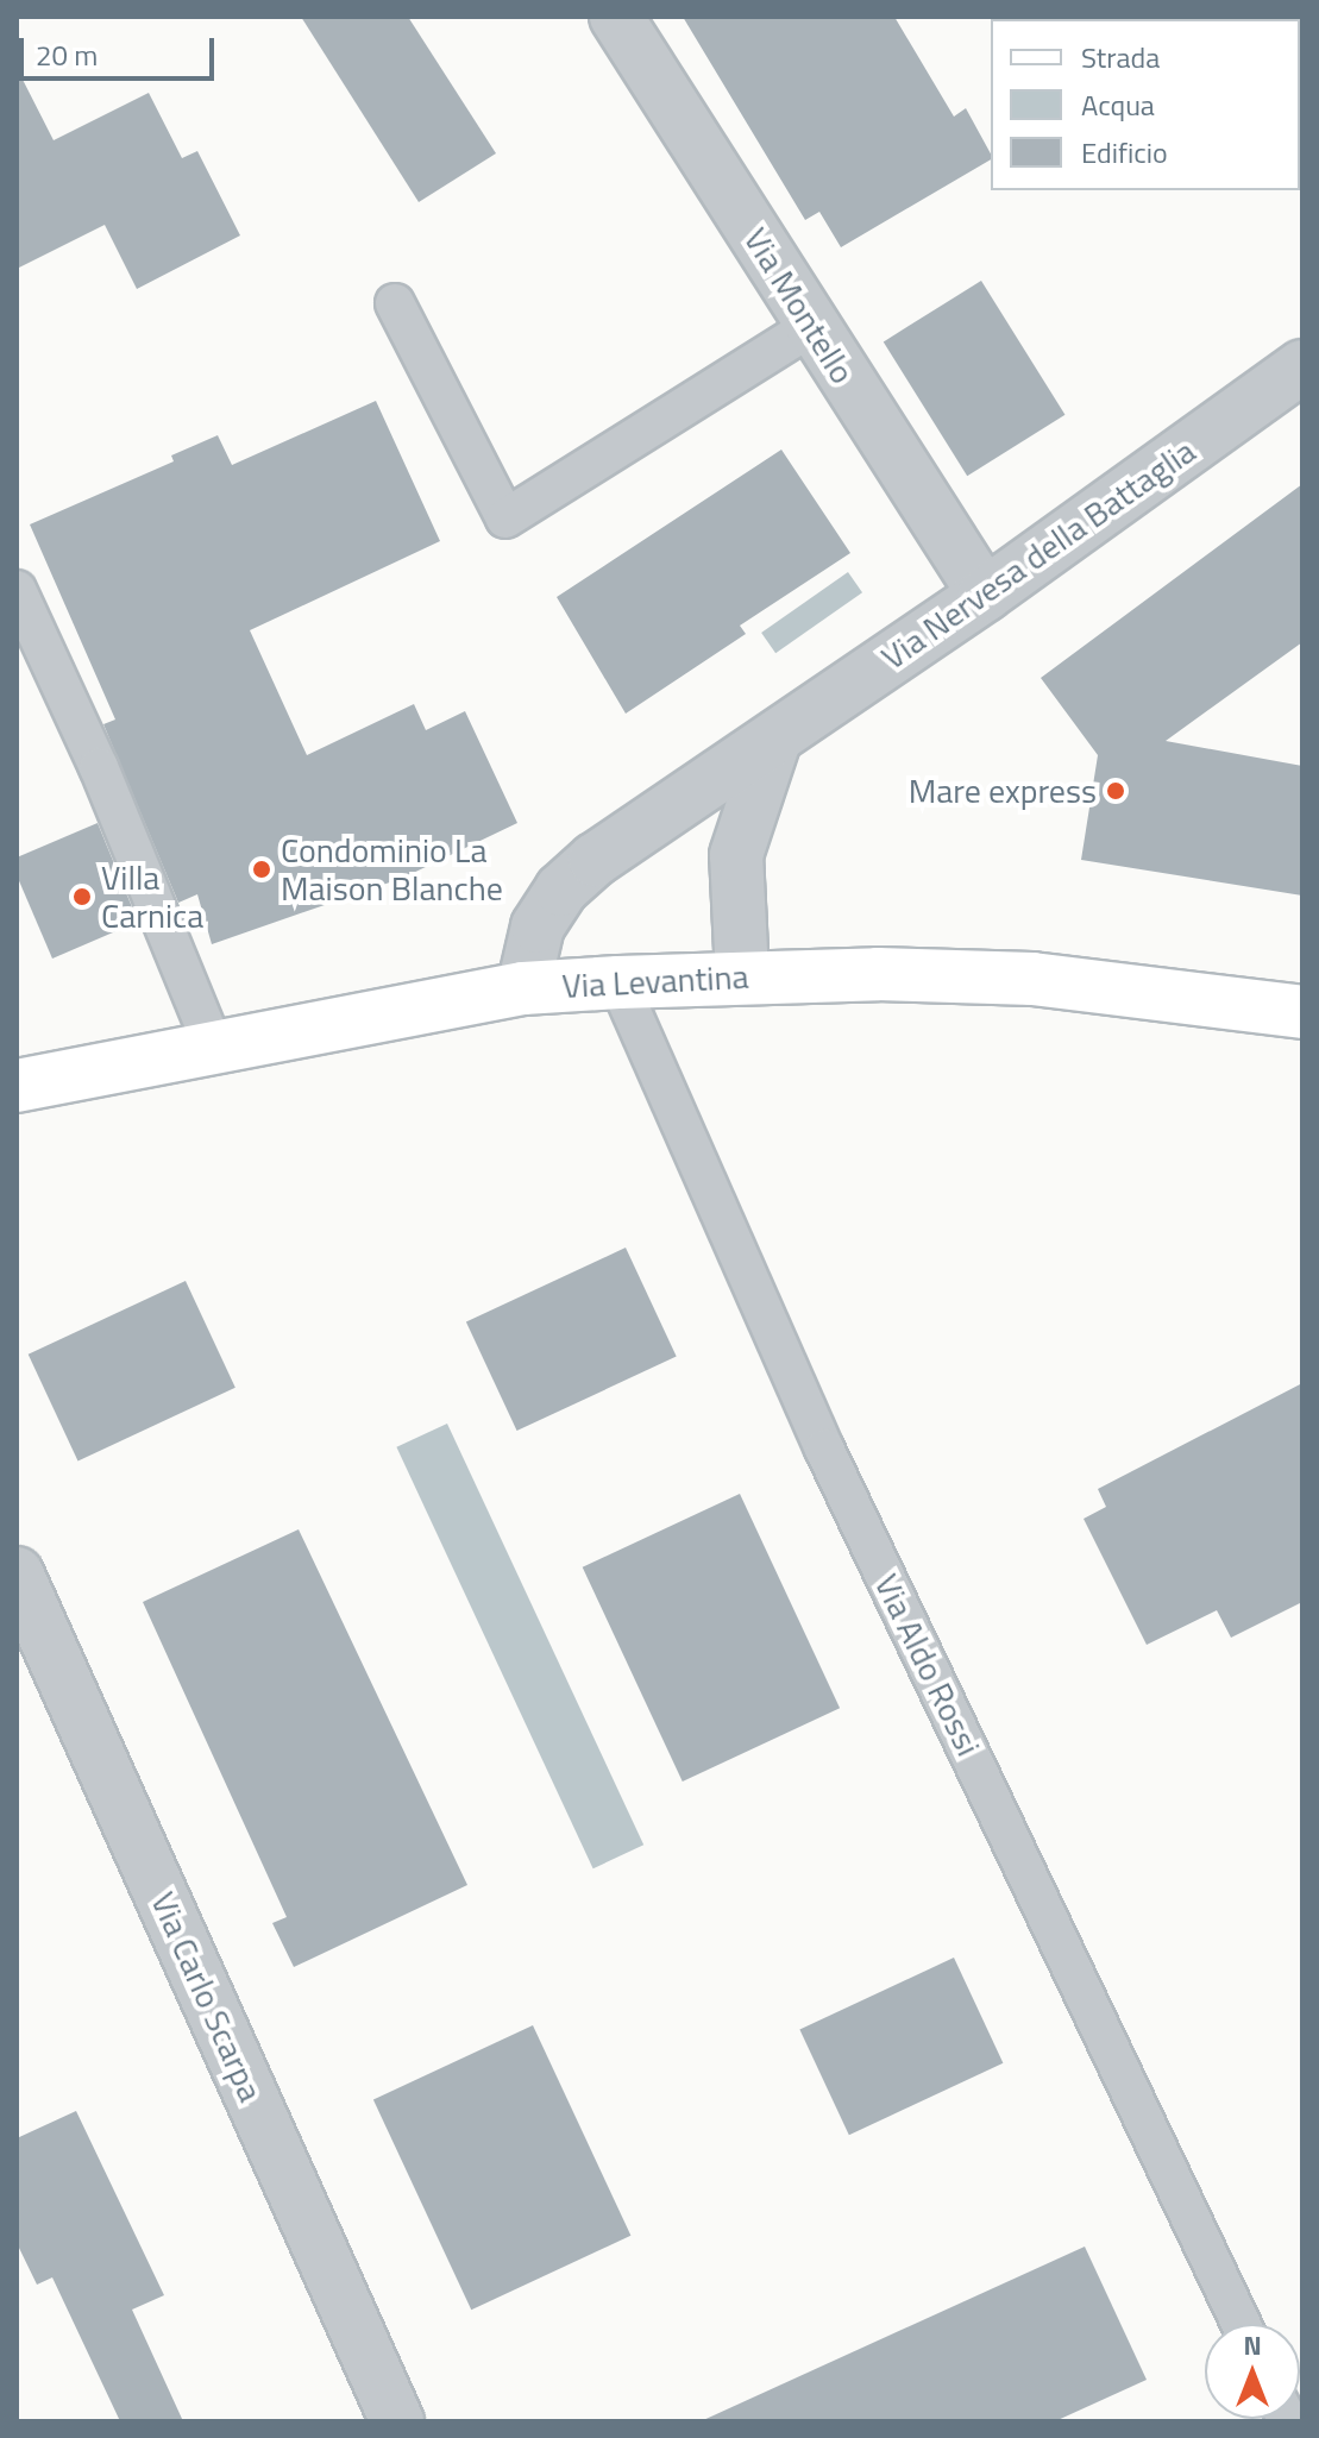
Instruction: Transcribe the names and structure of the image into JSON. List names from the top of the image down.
{
  "streets": {
    "street": [
      "Via Montello",
      "Via Nervesa della Battaglia",
      "Via Levantina",
      "Via Carlo Scarpa"
    ],
    "lane": ["Via Aldo Rossi"]
  },
  "crossings": [
    ["Via Montello", "Via Nervesa della Battaglia"],
    ["Via Nervesa della Battaglia", "Via Levantina"],
    ["Via Levantina", "Via Aldo Rossi"]
  ],
  "places": ["Mare express", "Condominio La Maison Blanche", "Villa Carnica"],
  "legend": ["Strada", "Acqua", "Edificio"],
  "scale_bar": "20 m",
  "north": "top"
}
